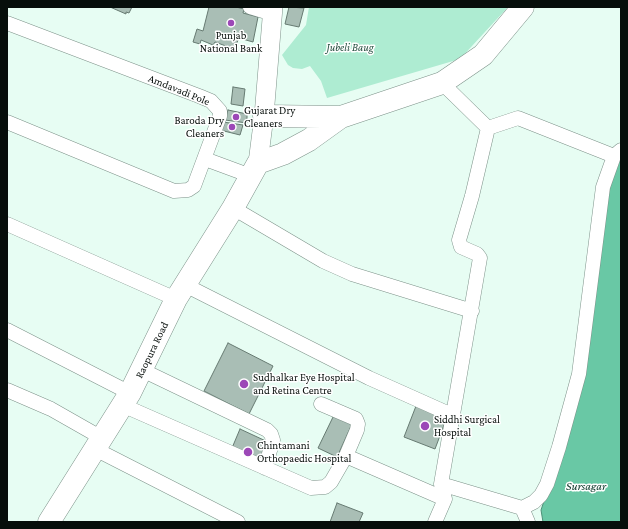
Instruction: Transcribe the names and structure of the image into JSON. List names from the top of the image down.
{
  "streets": {
    "main road": ["Raopura Road"],
    "street": ["Amdavadi Pole"]
  },
  "water": ["Sursagar"],
  "parks": ["Jubeli Baug"],
  "places": [
    "Punjab National Bank",
    "Gujarat Dry Cleaners",
    "Baroda Dry Cleaners",
    "Sudhalkar Eye Hospital and Retina Centre",
    "Siddhi Surgical Hospital",
    "Chintamani Orthopaedic Hospital"
  ]
}
